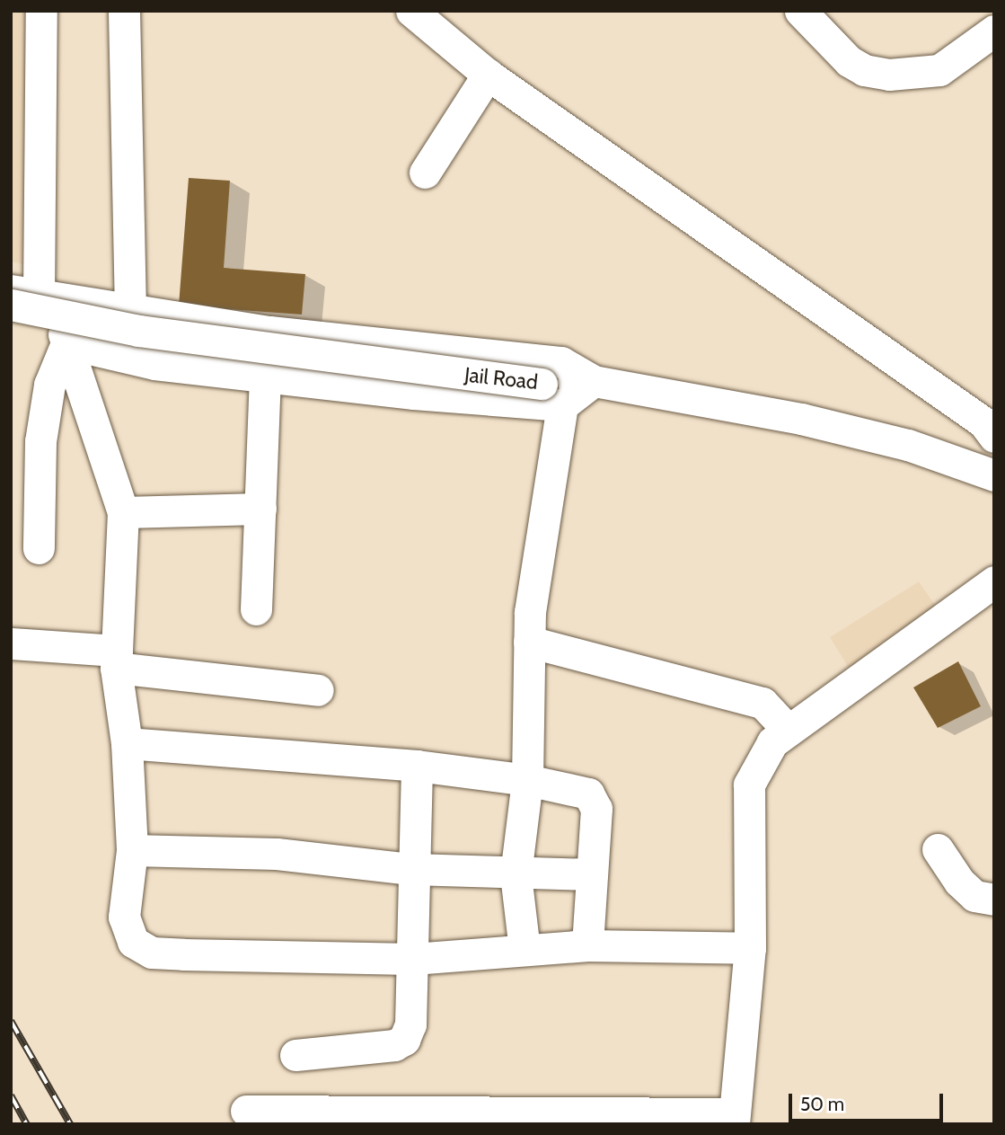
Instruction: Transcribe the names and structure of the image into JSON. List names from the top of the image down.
{
  "streets": {
    "street": ["Jail Road"]
  },
  "scale_bar": "50 m"
}
